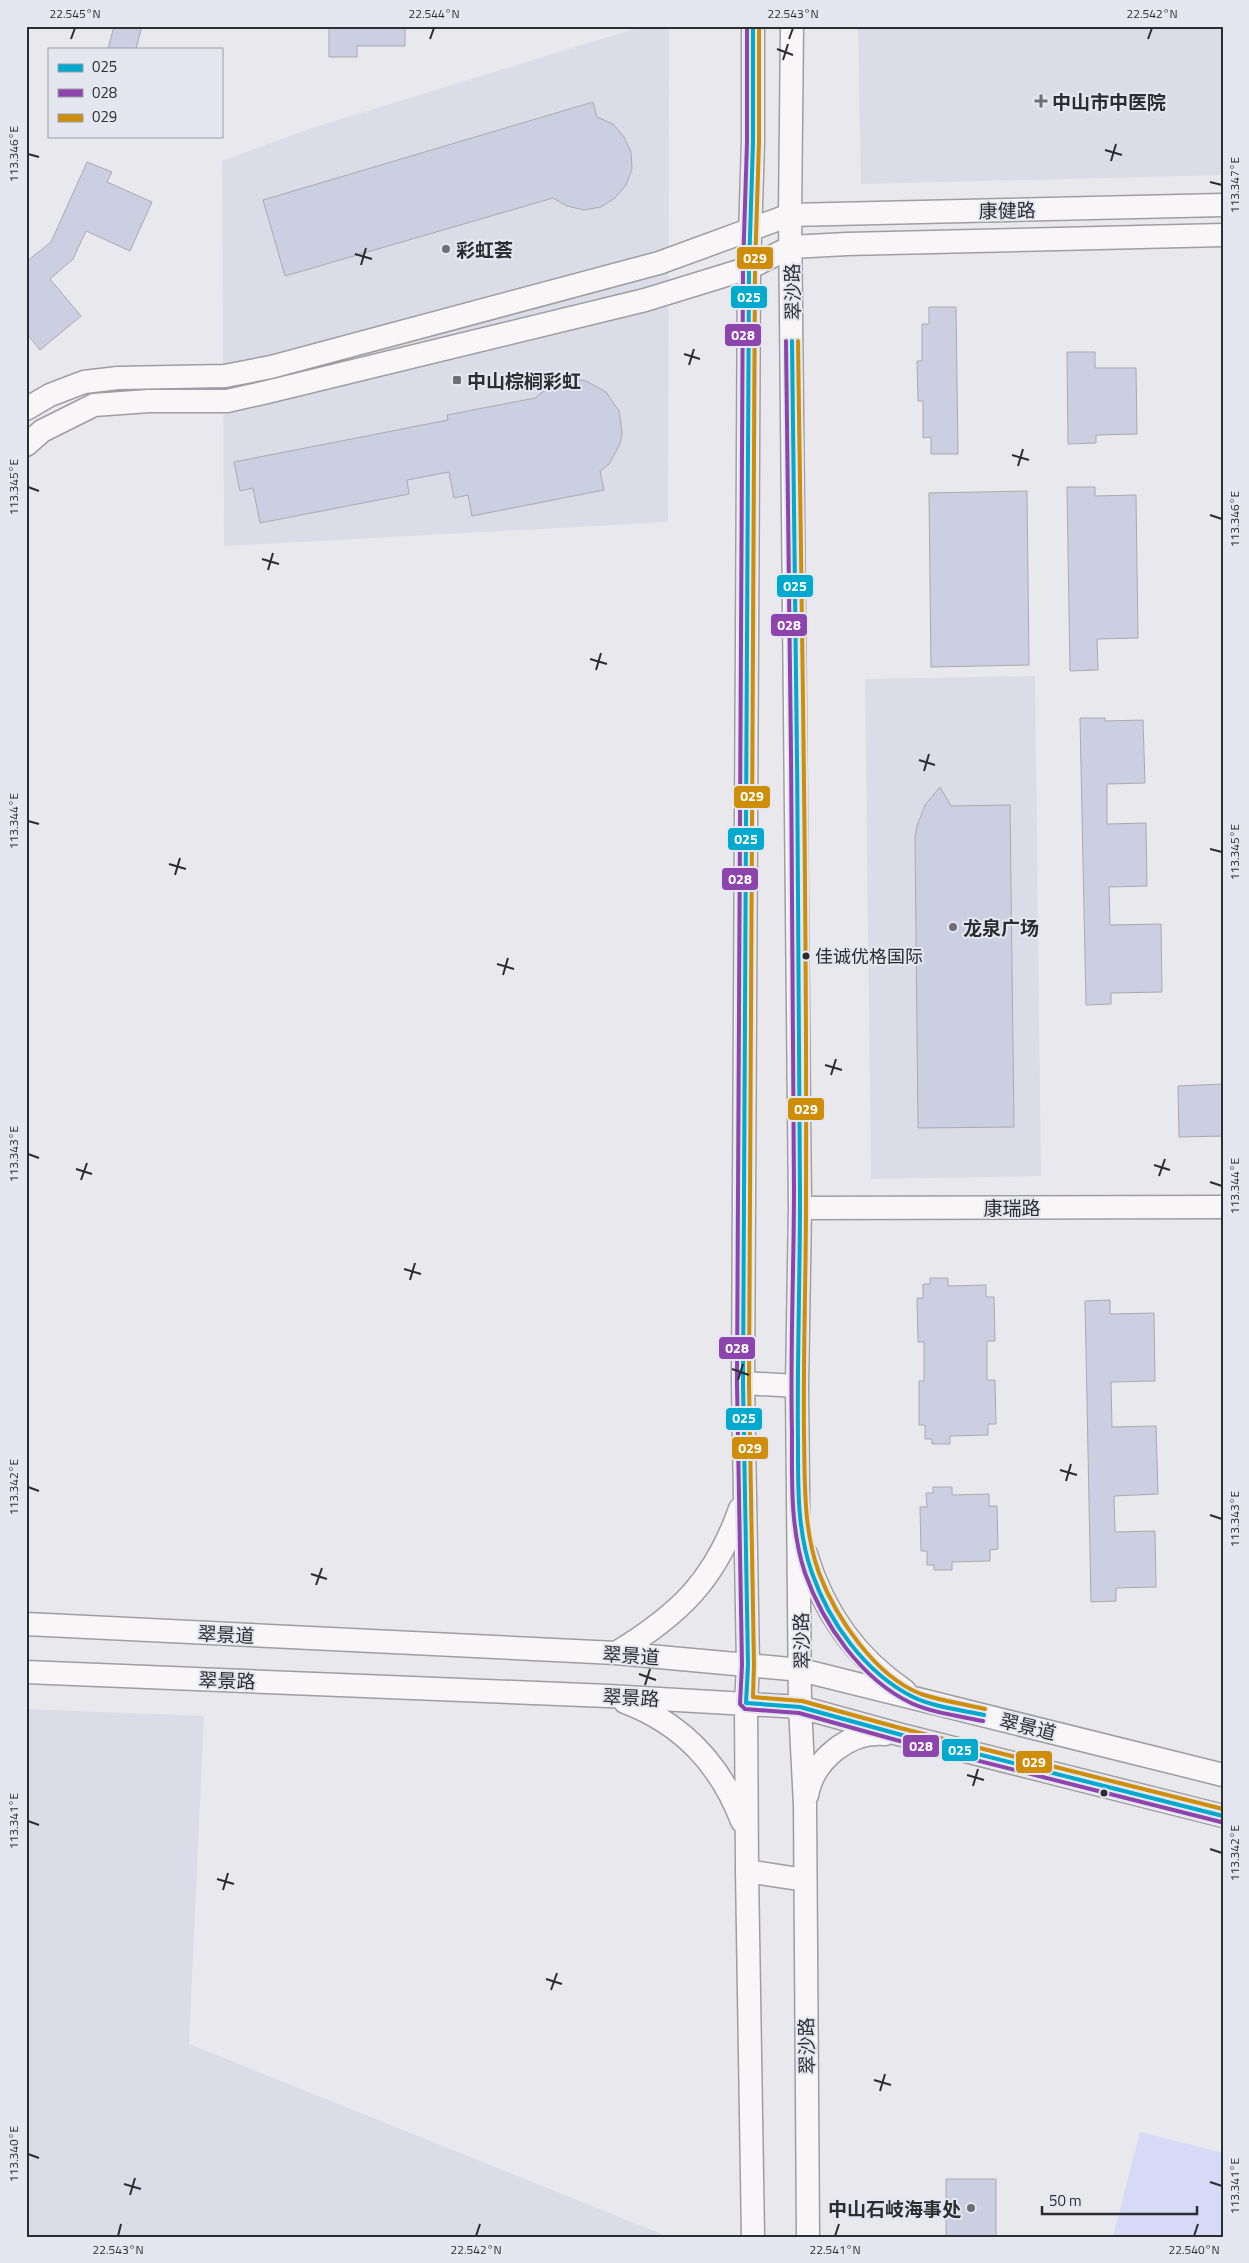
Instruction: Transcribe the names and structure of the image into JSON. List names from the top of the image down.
{
  "streets": {
    "main road": [
      "康健路",
      "翠沙路",
      "康瑞路",
      "翠景道",
      "翠景路"
    ]
  },
  "crossings": [
    ["康健路", "翠沙路"],
    ["翠沙路", "康瑞路"],
    ["翠沙路", "翠景道"],
    ["翠沙路", "翠景路"]
  ],
  "places": {
    "health": ["中山市中医院"],
    "other": [
      "彩虹荟",
      "龙泉广场",
      "佳诚优格国际",
      "中山石岐海事处"
    ],
    "transit": ["中山棕榈彩虹"]
  },
  "lines": ["transit line 025", "transit line 028", "transit line 029"],
  "legend": ["025", "028", "029"],
  "scale_bar": "50 m",
  "coordinates": [
    "22.545°N",
    "22.544°N",
    "22.543°N",
    "22.542°N",
    "113.346°E",
    "113.347°E",
    "113.345°E",
    "113.344°E",
    "113.343°E",
    "113.342°E",
    "113.341°E",
    "113.340°E",
    "22.541°N",
    "22.540°N"
  ]
}
